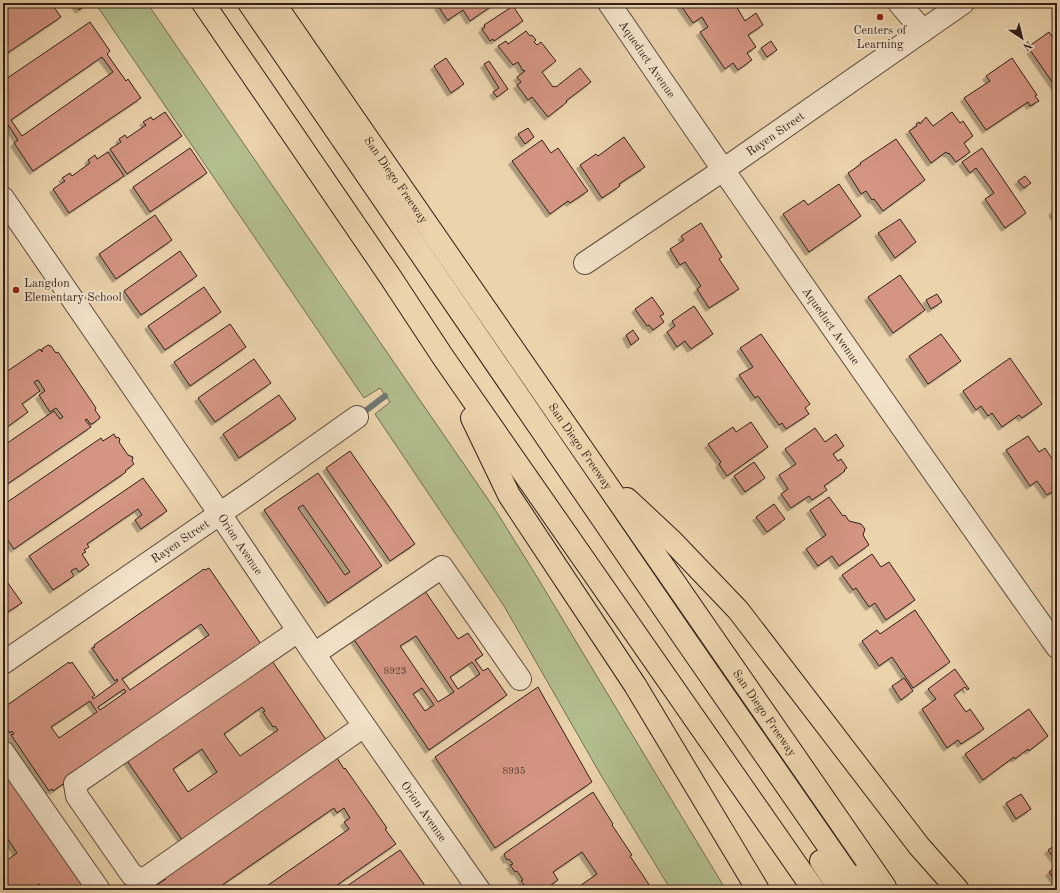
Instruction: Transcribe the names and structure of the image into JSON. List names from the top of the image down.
{
  "streets": {
    "highway": ["San Diego Freeway"],
    "street": ["Aqueduct Avenue", "Rayen Street", "Orion Avenue"]
  },
  "crossings": [
    ["Aqueduct Avenue", "Rayen Street"],
    ["Rayen Street", "Orion Avenue"]
  ],
  "places": ["Centers of Learning", "Langdon Elementary School"],
  "house_numbers": ["8923", "8935"],
  "north": "bottom right"
}
